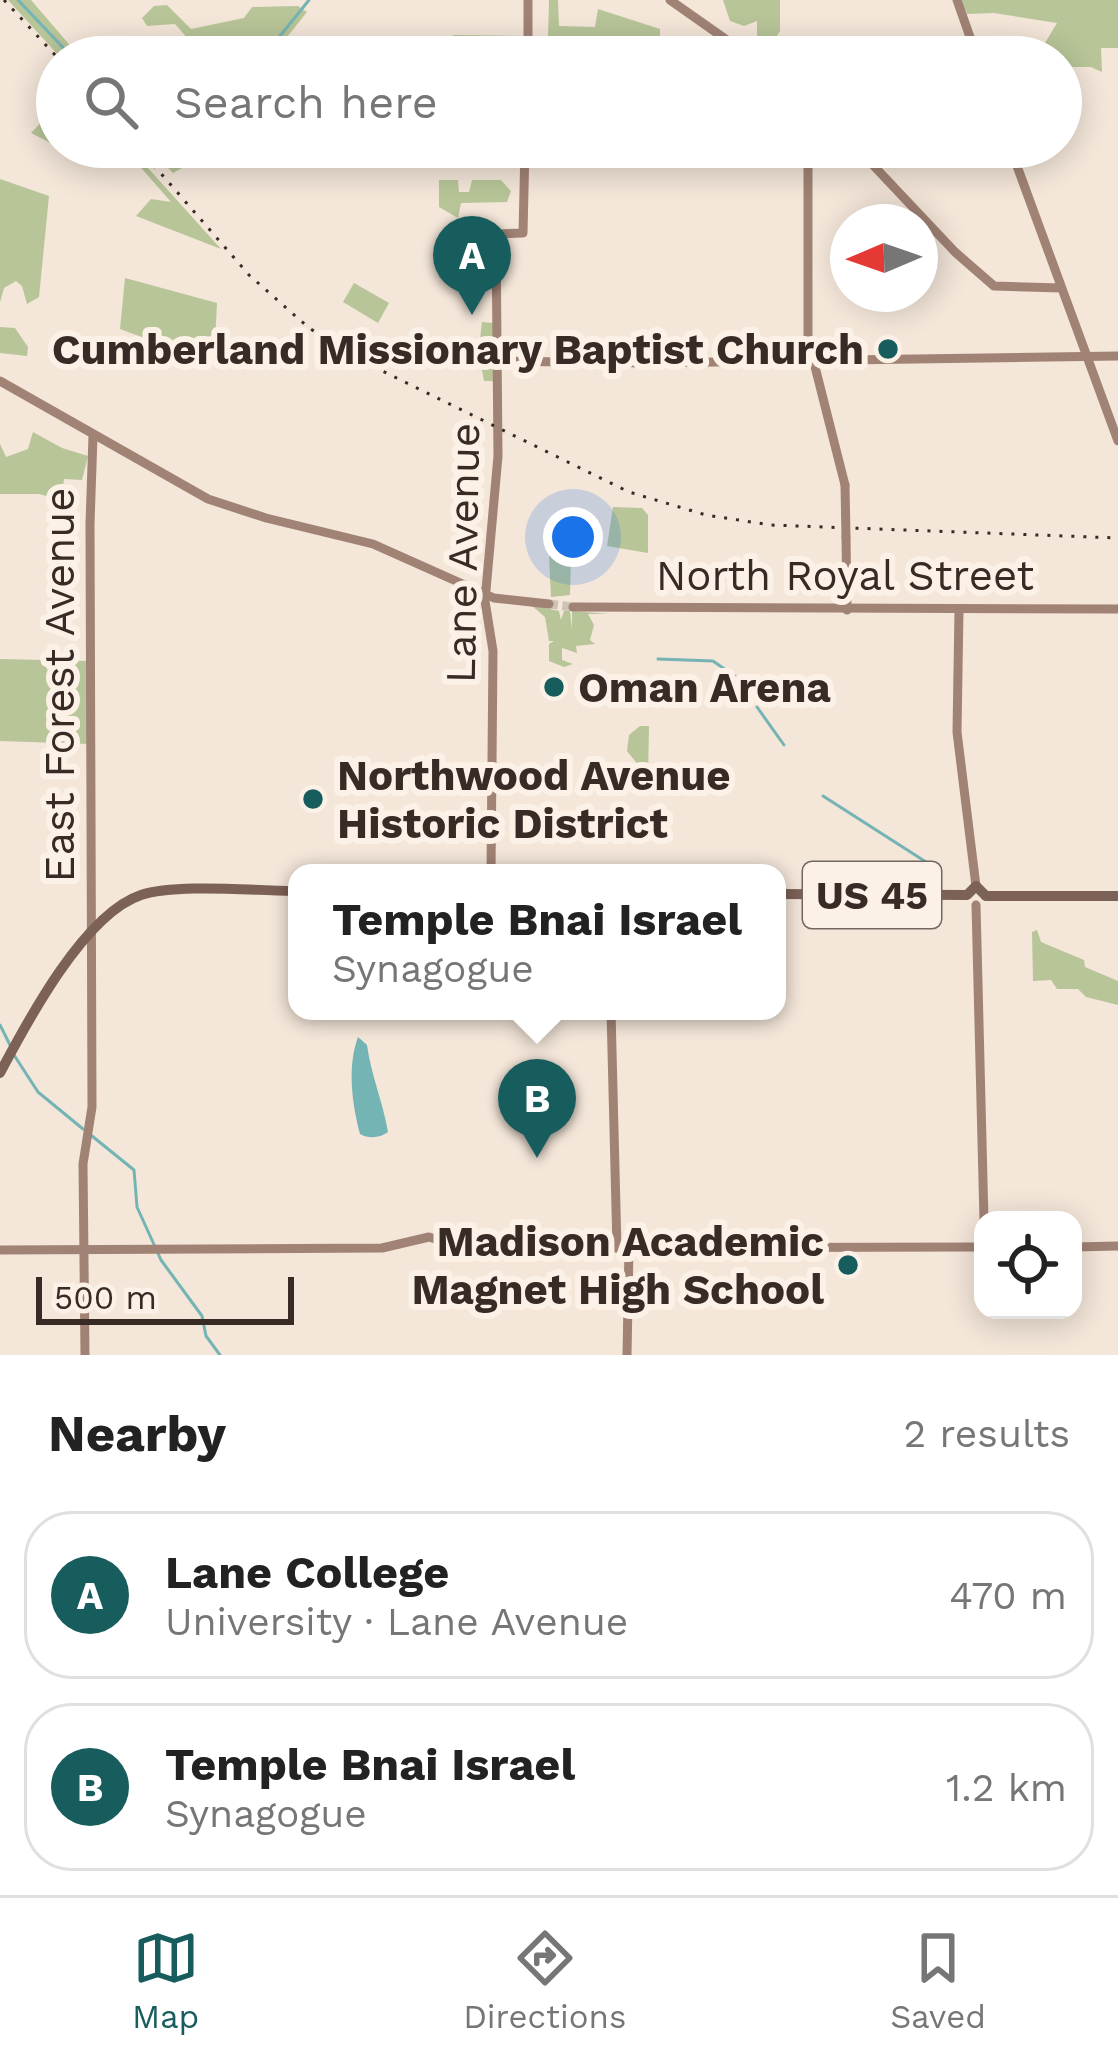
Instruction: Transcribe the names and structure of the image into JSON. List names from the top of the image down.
{
  "streets": {
    "main road": ["US 45"],
    "street": ["Lane Avenue", "North Royal Street", "East Forest Avenue"]
  },
  "places": [
    "Cumberland Missionary Baptist Church",
    "Oman Arena",
    "Northwood Avenue Historic District",
    "Madison Academic Magnet High School"
  ],
  "scale_bar": "500 m",
  "north": "left",
  "page": {
    "search": "Search here",
    "pins": ["A", "B"],
    "popup": ["Temple Bnai Israel", "Synagogue"],
    "scale": "500 m",
    "heading": ["Nearby", "2 results"],
    "list": [
      {
        "mark": "A",
        "name": "Lane College",
        "note": "University · Lane Avenue",
        "value": "470 m"
      },
      {
        "mark": "B",
        "name": "Temple Bnai Israel",
        "note": "Synagogue",
        "value": "1.2 km"
      }
    ],
    "nav": ["Map", "Directions", "Saved"]
  }
}
